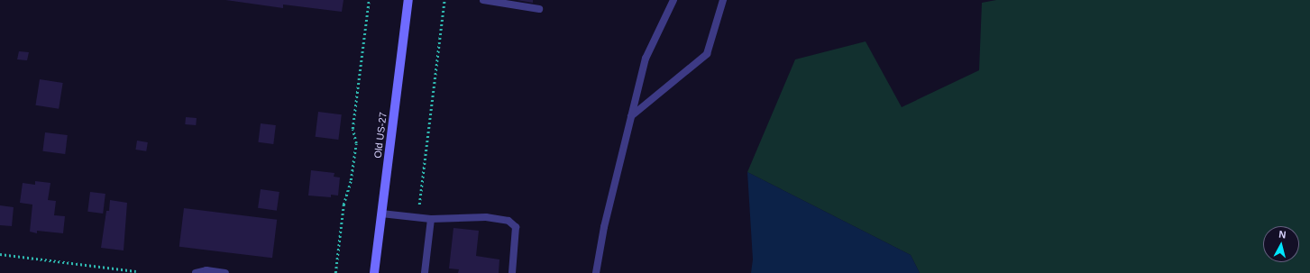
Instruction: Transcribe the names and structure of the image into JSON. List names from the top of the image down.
{
  "streets": {
    "main road": ["Old US-27"]
  },
  "north": "top"
}
